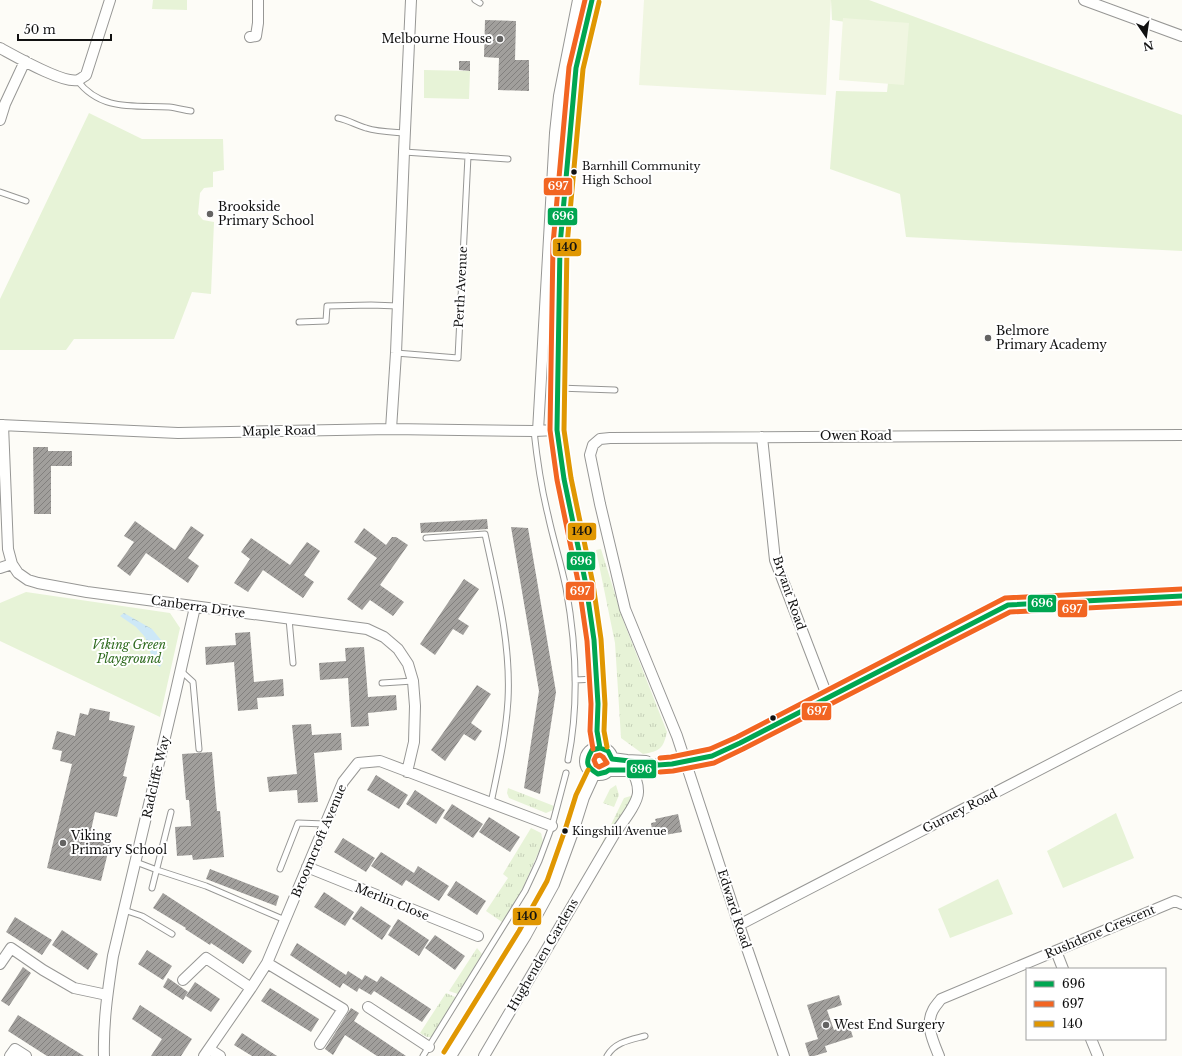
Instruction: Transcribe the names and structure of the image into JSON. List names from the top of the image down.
{
  "streets": {
    "street": [
      "Maple Road",
      "Owen Road",
      "Bryant Road",
      "Canberra Drive",
      "Radcliffe Way",
      "Gurney Road",
      "Broomcroft Avenue",
      "Merlin Close",
      "Edward Road",
      "Rushdene Crescent",
      "Hughenden Gardens"
    ],
    "lane": ["Perth Avenue"]
  },
  "crossings": [
    ["Owen Road", "Bryant Road"],
    ["Owen Road", "Edward Road"],
    ["Canberra Drive", "Radcliffe Way"],
    ["Canberra Drive", "Broomcroft Avenue"],
    ["Gurney Road", "Edward Road"],
    ["Broomcroft Avenue", "Merlin Close"]
  ],
  "parks": ["Viking Green Playground"],
  "places": [
    "Melbourne House",
    "Barnhill Community High School",
    "Brookside Primary School",
    "Belmore Primary Academy",
    "Kingshill Avenue",
    "Viking Primary School",
    "West End Surgery"
  ],
  "lines": ["transit line 696", "transit line 697", "transit line 140"],
  "legend": ["696", "697", "140"],
  "scale_bar": "50 m",
  "north": "bottom"
}
